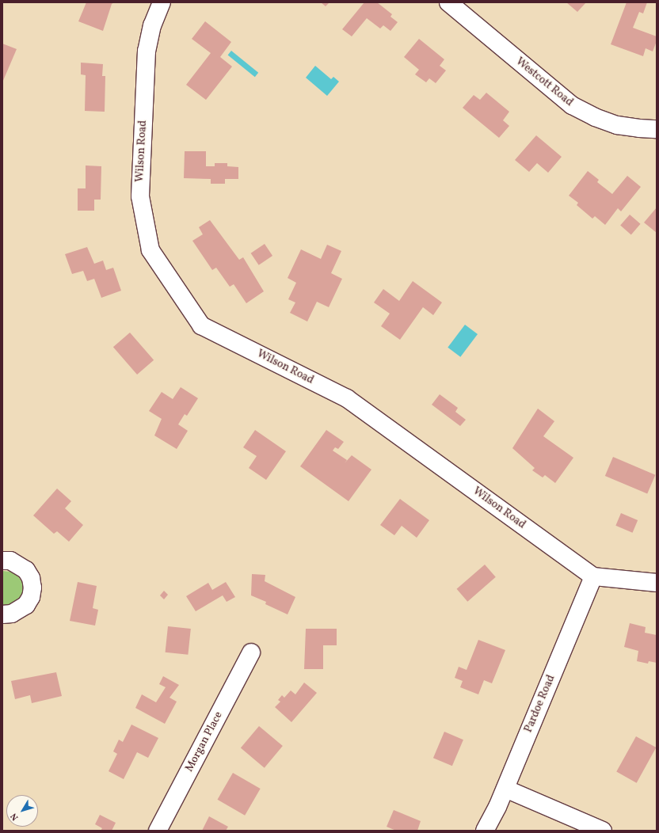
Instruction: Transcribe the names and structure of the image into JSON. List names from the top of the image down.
{
  "streets": {
    "street": [
      "Westcott Road",
      "Wilson Road",
      "Pardoe Road",
      "Morgan Place"
    ]
  },
  "crossings": [
    ["Wilson Road", "Pardoe Road"]
  ],
  "north": "bottom left"
}
